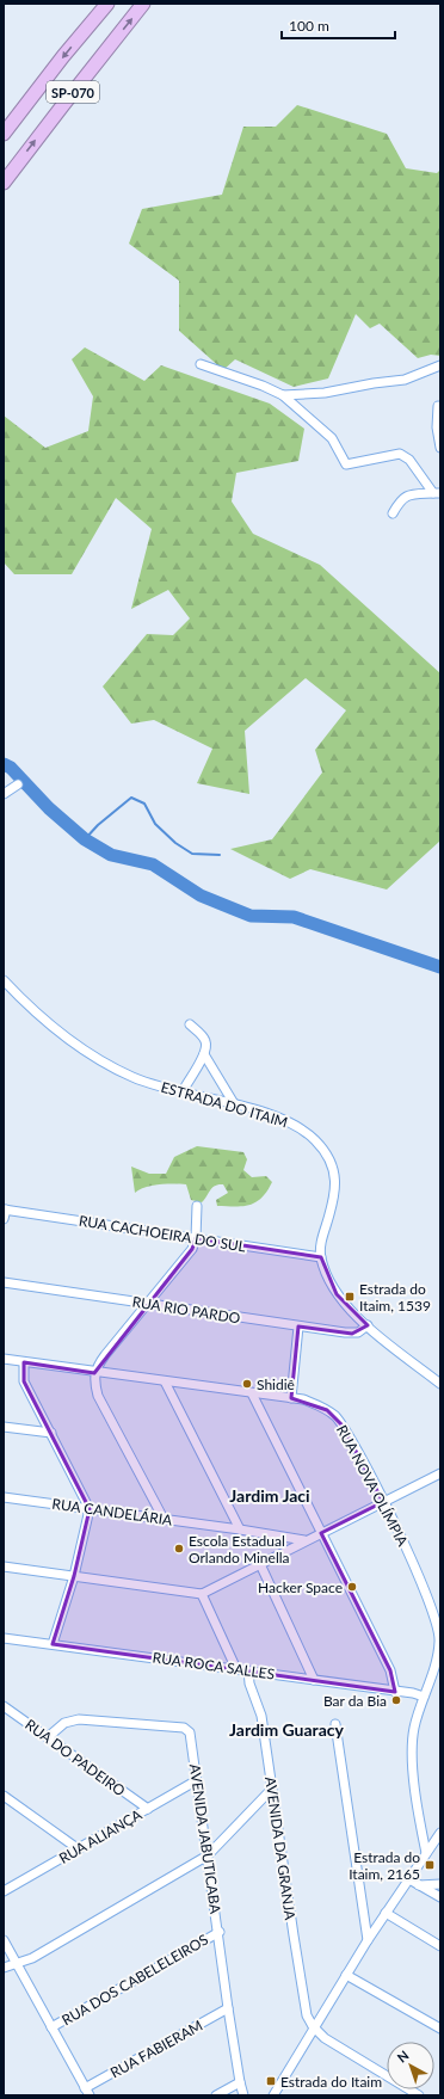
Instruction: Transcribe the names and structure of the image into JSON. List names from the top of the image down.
{
  "streets": {
    "highway": ["SP-070"],
    "street": [
      "ESTRADA DO ITAIM",
      "RUA CACHOEIRA DO SUL",
      "RUA RIO PARDO",
      "RUA NOVA OLÍMPIA",
      "RUA CANDELÁRIA",
      "RUA ROCA SALLES",
      "RUA DO PADEIRO",
      "RUA ALIANÇA",
      "AVENIDA JABUTICABA",
      "AVENIDA DA GRANJA",
      "RUA DOS CABELELEIROS",
      "RUA FABIERAM"
    ]
  },
  "crossings": [
    ["ESTRADA DO ITAIM", "RUA CACHOEIRA DO SUL"],
    ["ESTRADA DO ITAIM", "RUA RIO PARDO"],
    ["RUA NOVA OLÍMPIA", "RUA ROCA SALLES"],
    ["RUA ROCA SALLES", "AVENIDA DA GRANJA"],
    ["RUA DO PADEIRO", "RUA ALIANÇA"],
    ["RUA DO PADEIRO", "AVENIDA JABUTICABA"],
    ["RUA ALIANÇA", "AVENIDA JABUTICABA"],
    ["AVENIDA JABUTICABA", "RUA DOS CABELELEIROS"],
    ["AVENIDA JABUTICABA", "RUA FABIERAM"]
  ],
  "districts": ["Jardim Jaci", "Jardim Guaracy"],
  "places": {
    "transit": ["Estrada do Itaim, 1539", "Estrada do Itaim, 2165", "Estrada do Itaim"],
    "other": [
      "Shidiê",
      "Escola Estadual Orlando Minella",
      "Hacker Space",
      "Bar da Bia"
    ]
  },
  "scale_bar": "100 m",
  "north": "top left"
}
